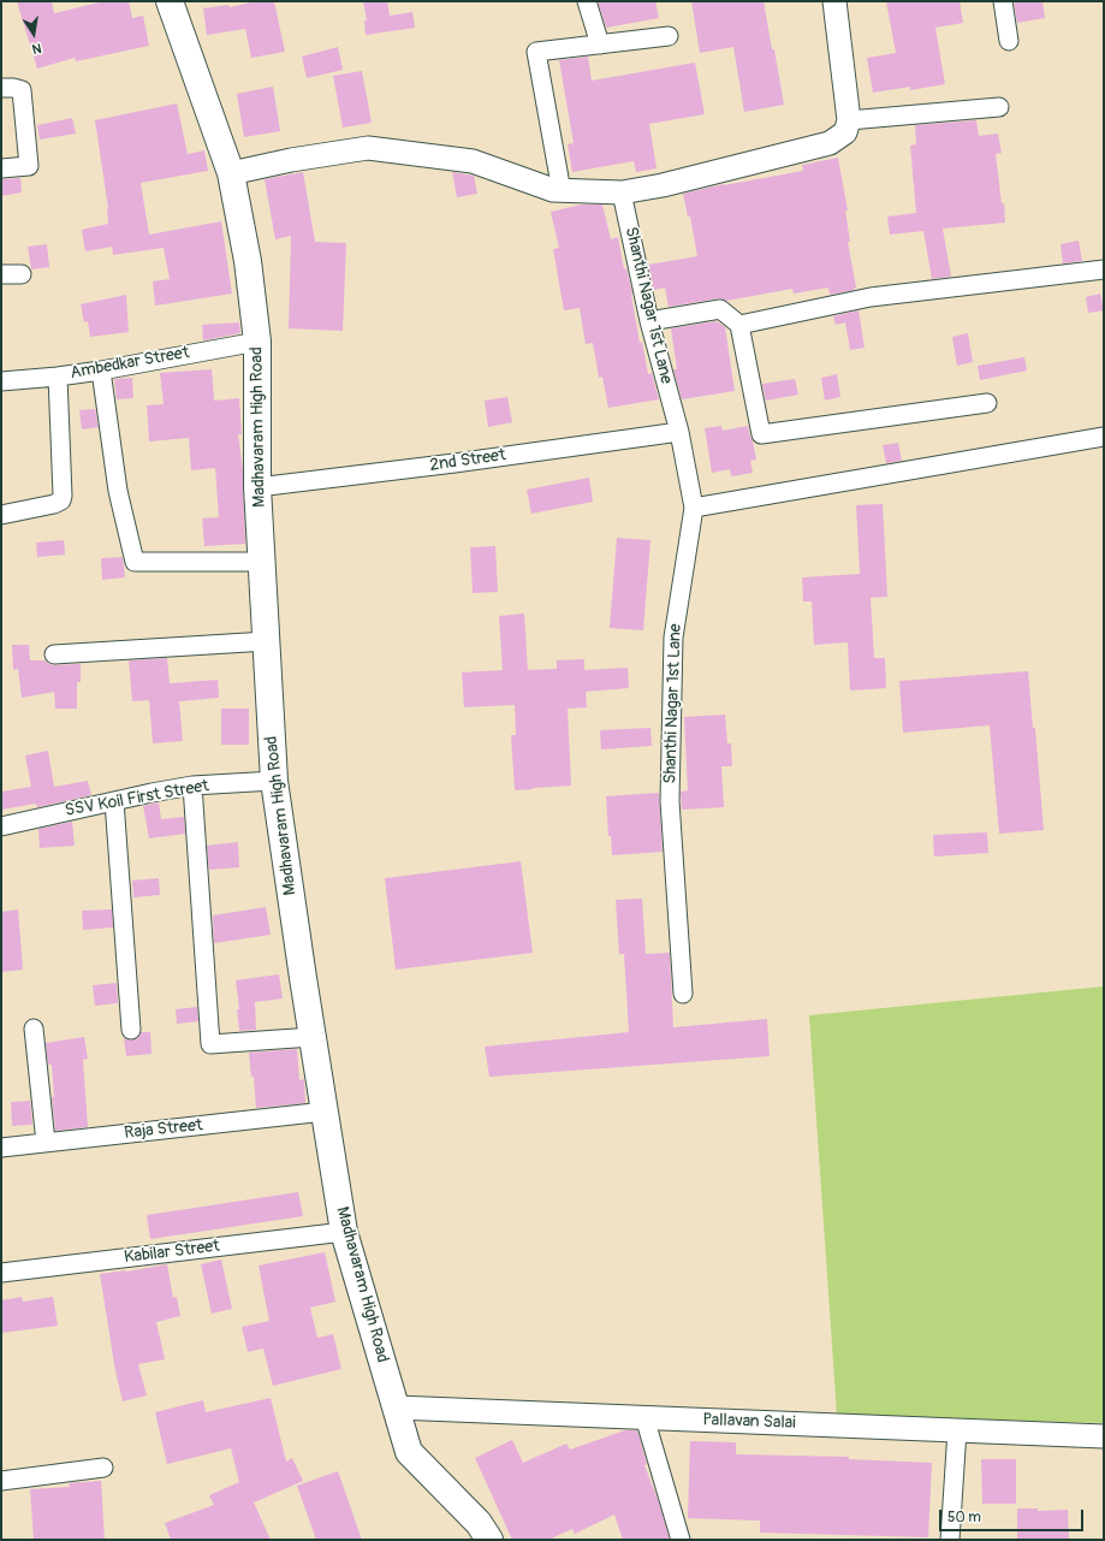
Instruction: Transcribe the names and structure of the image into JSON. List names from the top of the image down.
{
  "streets": {
    "main road": ["Madhavaram High Road"],
    "street": [
      "Shanthi Nagar 1st Lane",
      "Ambedkar Street",
      "2nd Street",
      "SSV Koil First Street",
      "Raja Street",
      "Kabilar Street",
      "Pallavan Salai"
    ]
  },
  "crossings": [
    ["Shanthi Nagar 1st Lane", "2nd Street"],
    ["Ambedkar Street", "Madhavaram High Road"],
    ["Madhavaram High Road", "2nd Street"],
    ["Madhavaram High Road", "SSV Koil First Street"],
    ["Madhavaram High Road", "Raja Street"],
    ["Madhavaram High Road", "Kabilar Street"],
    ["Madhavaram High Road", "Pallavan Salai"]
  ],
  "scale_bar": "50 m",
  "north": "bottom"
}
